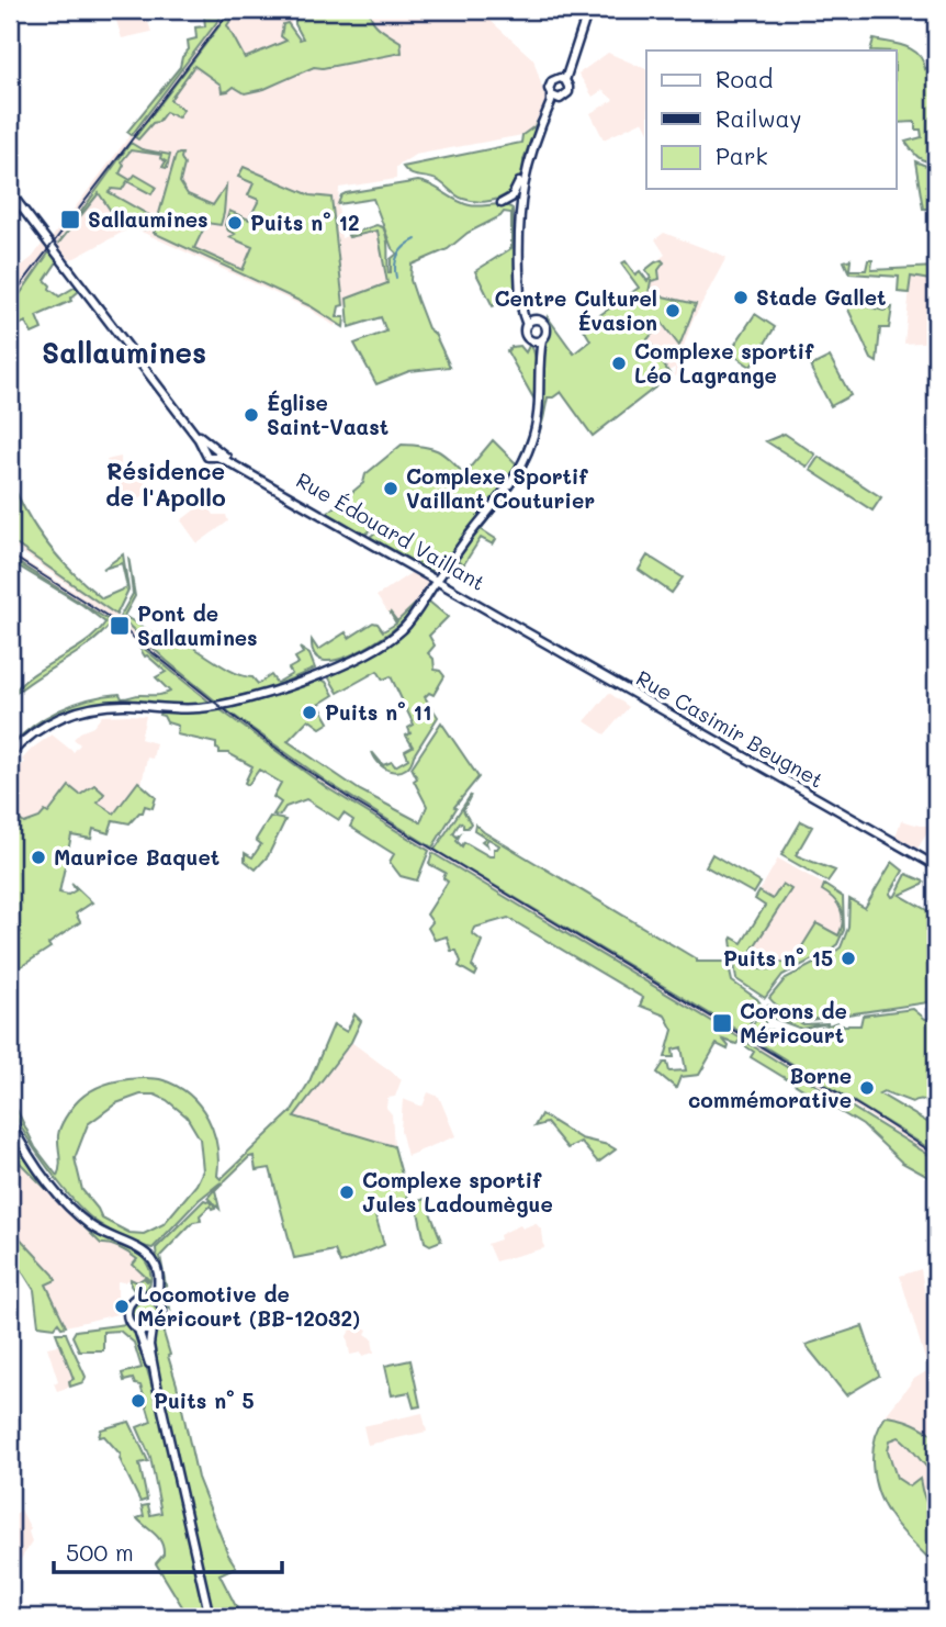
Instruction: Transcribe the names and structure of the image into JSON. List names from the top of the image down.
{
  "streets": {
    "main road": ["Rue Édouard Vaillant", "Rue Casimir Beugnet"]
  },
  "crossings": [
    ["Rue Édouard Vaillant", "Rue Casimir Beugnet"]
  ],
  "districts": ["Sallaumines", "Résidence de l'Apollo"],
  "places": {
    "transit": ["Sallaumines", "Pont de Sallaumines", "Corons de Méricourt"],
    "other": [
      "Puits n° 12",
      "Stade Gallet",
      "Centre Culturel Évasion",
      "Complexe sportif Léo Lagrange",
      "Église Saint-Vaast",
      "Complexe Sportif Vaillant Couturier",
      "Puits n° 11",
      "Maurice Baquet",
      "Puits n° 15",
      "Borne commémorative",
      "Complexe sportif Jules Ladoumègue",
      "Locomotive de Méricourt (BB-12032)",
      "Puits n° 5"
    ]
  },
  "legend": ["Road", "Railway", "Park"],
  "scale_bar": "500 m"
}
